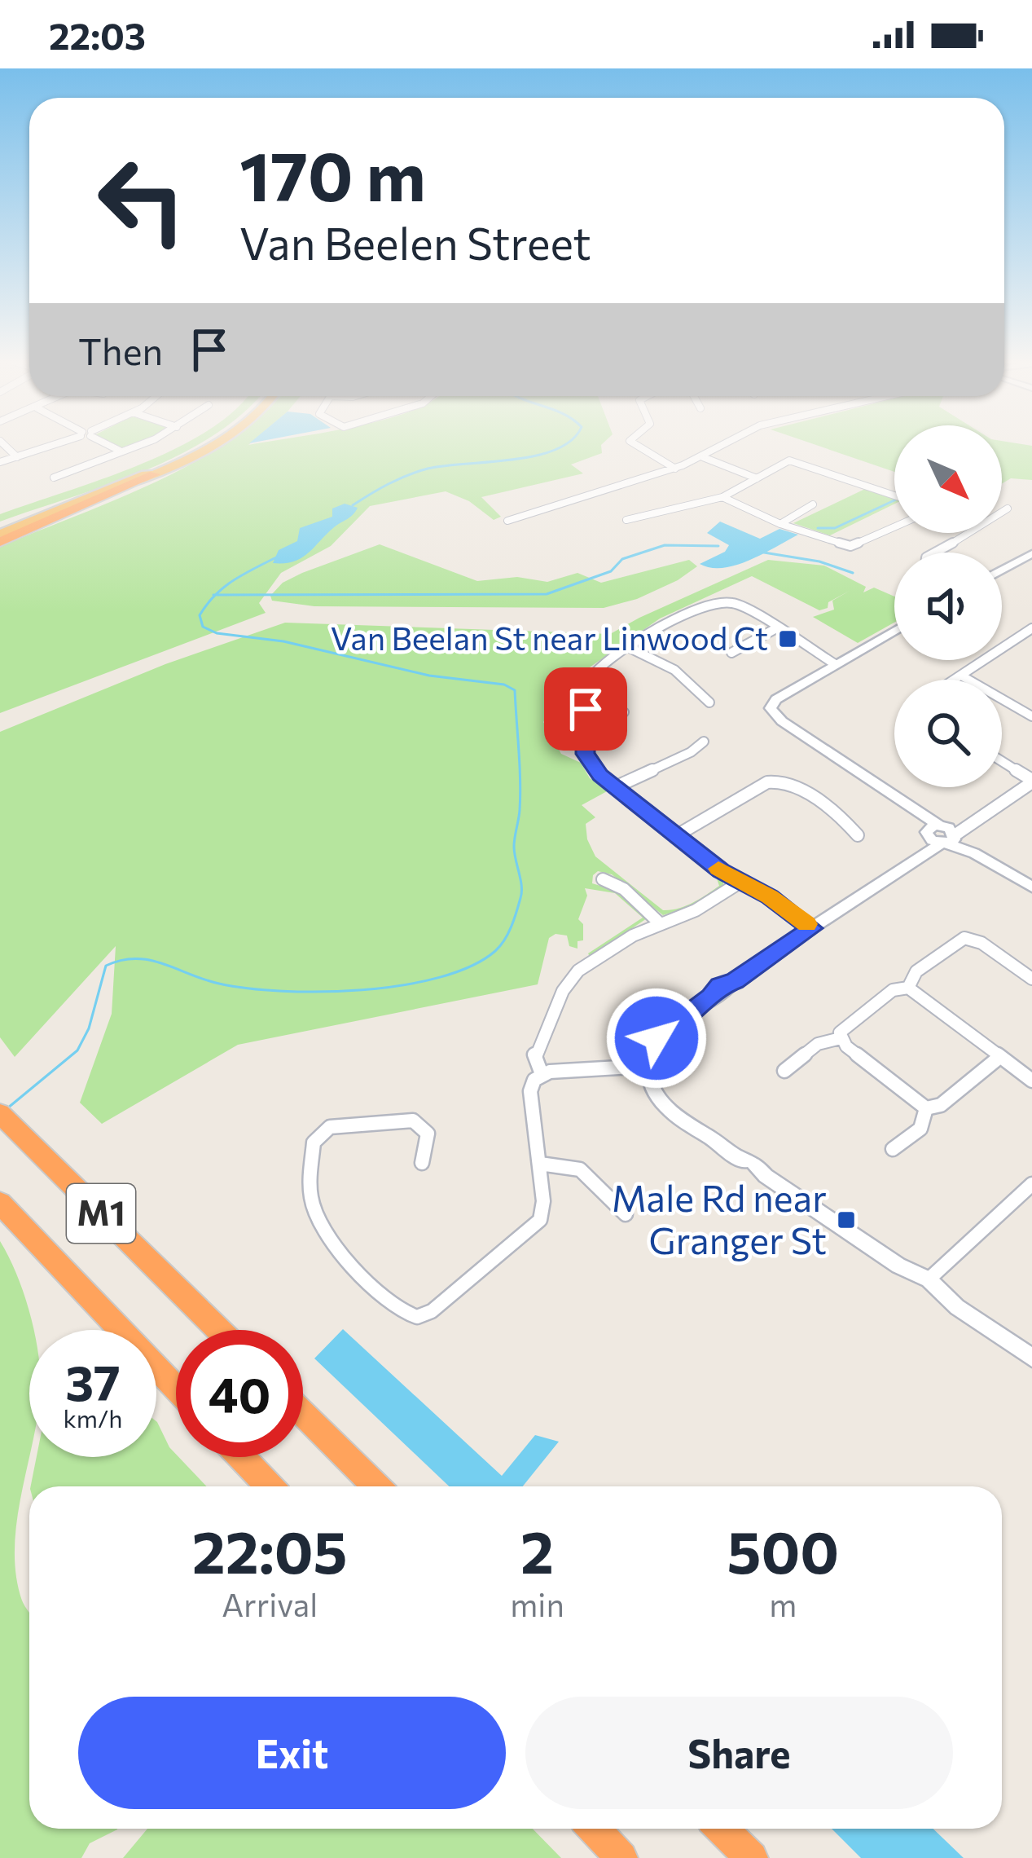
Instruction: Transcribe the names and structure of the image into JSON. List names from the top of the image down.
{
  "streets": {
    "highway": ["M1"]
  },
  "places": {
    "transit": ["Van Beelan St near Linwood Ct", "Male Rd near Granger St"]
  },
  "north": "bottom right",
  "page": {
    "status": "22:03",
    "turn": ["170 m", "Van Beelen Street"],
    "then": "Then",
    "speed": "37 km/h",
    "limit": "40",
    "eta": [
      "22:05",
      "Arrival",
      "2",
      "min",
      "500",
      "m"
    ],
    "buttons": ["Exit", "Share"]
  }
}
